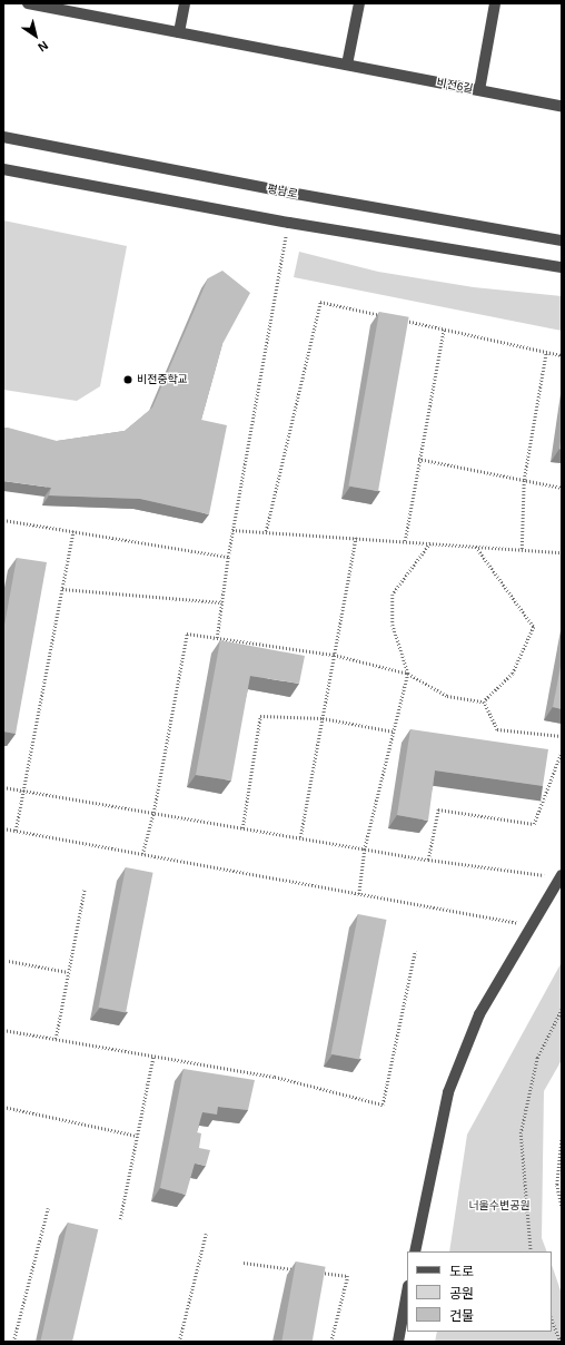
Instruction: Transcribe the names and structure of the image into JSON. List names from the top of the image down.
{
  "streets": {
    "street": ["비전6길", "평남로"]
  },
  "parks": ["너울수변공원"],
  "places": ["비전중학교"],
  "legend": ["도로", "공원", "건물"],
  "north": "bottom right"
}
